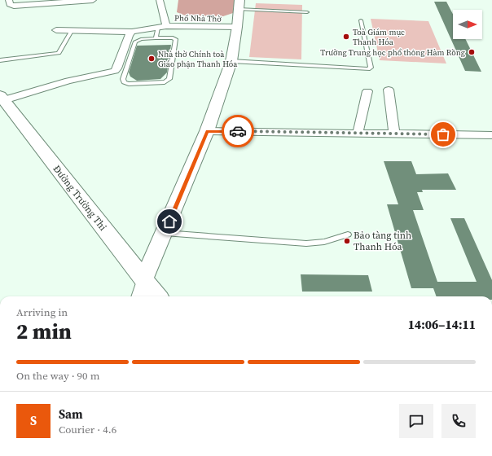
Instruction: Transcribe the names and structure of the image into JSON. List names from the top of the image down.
{
  "streets": {
    "street": ["Phố Nhà Thờ", "Đường Trường Thi"]
  },
  "places": [
    "Toà Giám mục Thanh Hóa",
    "Trường Trung học phổ thông Hàm Rồng",
    "Nhà thờ Chính toà Giáo phận Thanh Hóa",
    "Bảo tàng tỉnh Thanh Hóa"
  ],
  "north": "right",
  "page": {
    "heading": ["2 min", "Arriving in", "14:06–14:11"],
    "panel": ["Sam", "Courier · 4.6"],
    "bar": "On the way · 90 m",
    "round": "S"
  }
}
